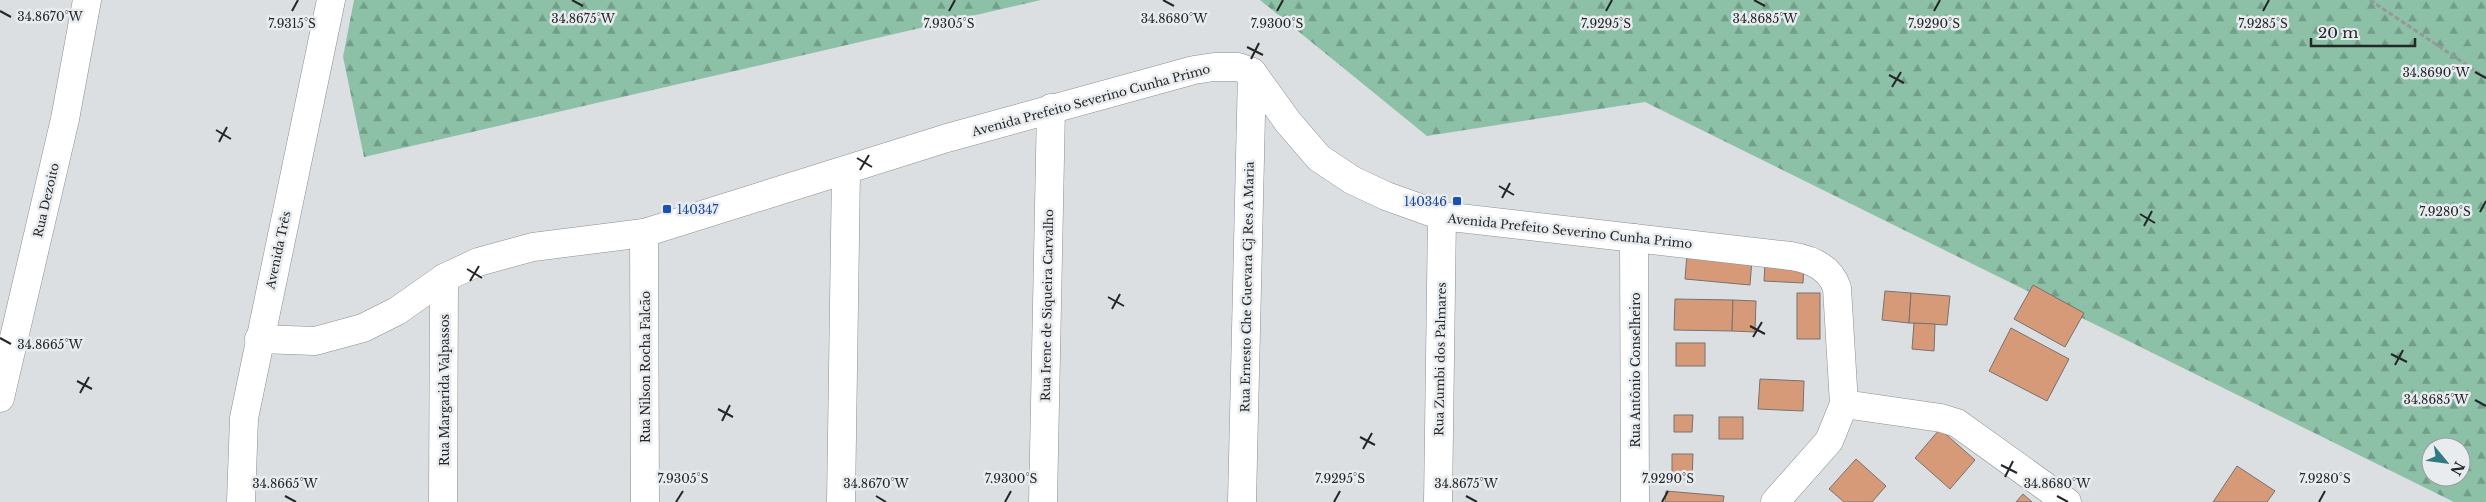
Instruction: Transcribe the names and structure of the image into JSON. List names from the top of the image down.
{
  "streets": {
    "street": [
      "Avenida Prefeito Severino Cunha Primo",
      "Rua Dezoito",
      "Avenida Três",
      "Rua Ernesto Che Guevara Cj Res A Maria",
      "Rua Irene de Siqueira Carvalho",
      "Rua Zumbi dos Palmares",
      "Rua Nilson Rocha Falcão",
      "Rua Antônio Conselheiro",
      "Rua Margarida Valpassos"
    ]
  },
  "crossings": [
    ["Avenida Prefeito Severino Cunha Primo", "Avenida Três"],
    ["Avenida Prefeito Severino Cunha Primo", "Rua Ernesto Che Guevara Cj Res A Maria"],
    ["Avenida Prefeito Severino Cunha Primo", "Rua Irene de Siqueira Carvalho"],
    ["Avenida Prefeito Severino Cunha Primo", "Rua Zumbi dos Palmares"],
    ["Avenida Prefeito Severino Cunha Primo", "Rua Nilson Rocha Falcão"],
    ["Avenida Prefeito Severino Cunha Primo", "Rua Antônio Conselheiro"],
    ["Avenida Prefeito Severino Cunha Primo", "Rua Margarida Valpassos"]
  ],
  "places": {
    "transit": ["140346", "140347"]
  },
  "scale_bar": "20 m",
  "north": "bottom right",
  "coordinates": [
    "34.8670°W",
    "34.8675°W",
    "34.8680°W",
    "34.8685°W",
    "7.9315°S",
    "7.9305°S",
    "7.9300°S",
    "7.9295°S",
    "7.9290°S",
    "7.9285°S",
    "34.8690°W",
    "7.9280°S",
    "34.8665°W"
  ]
}
